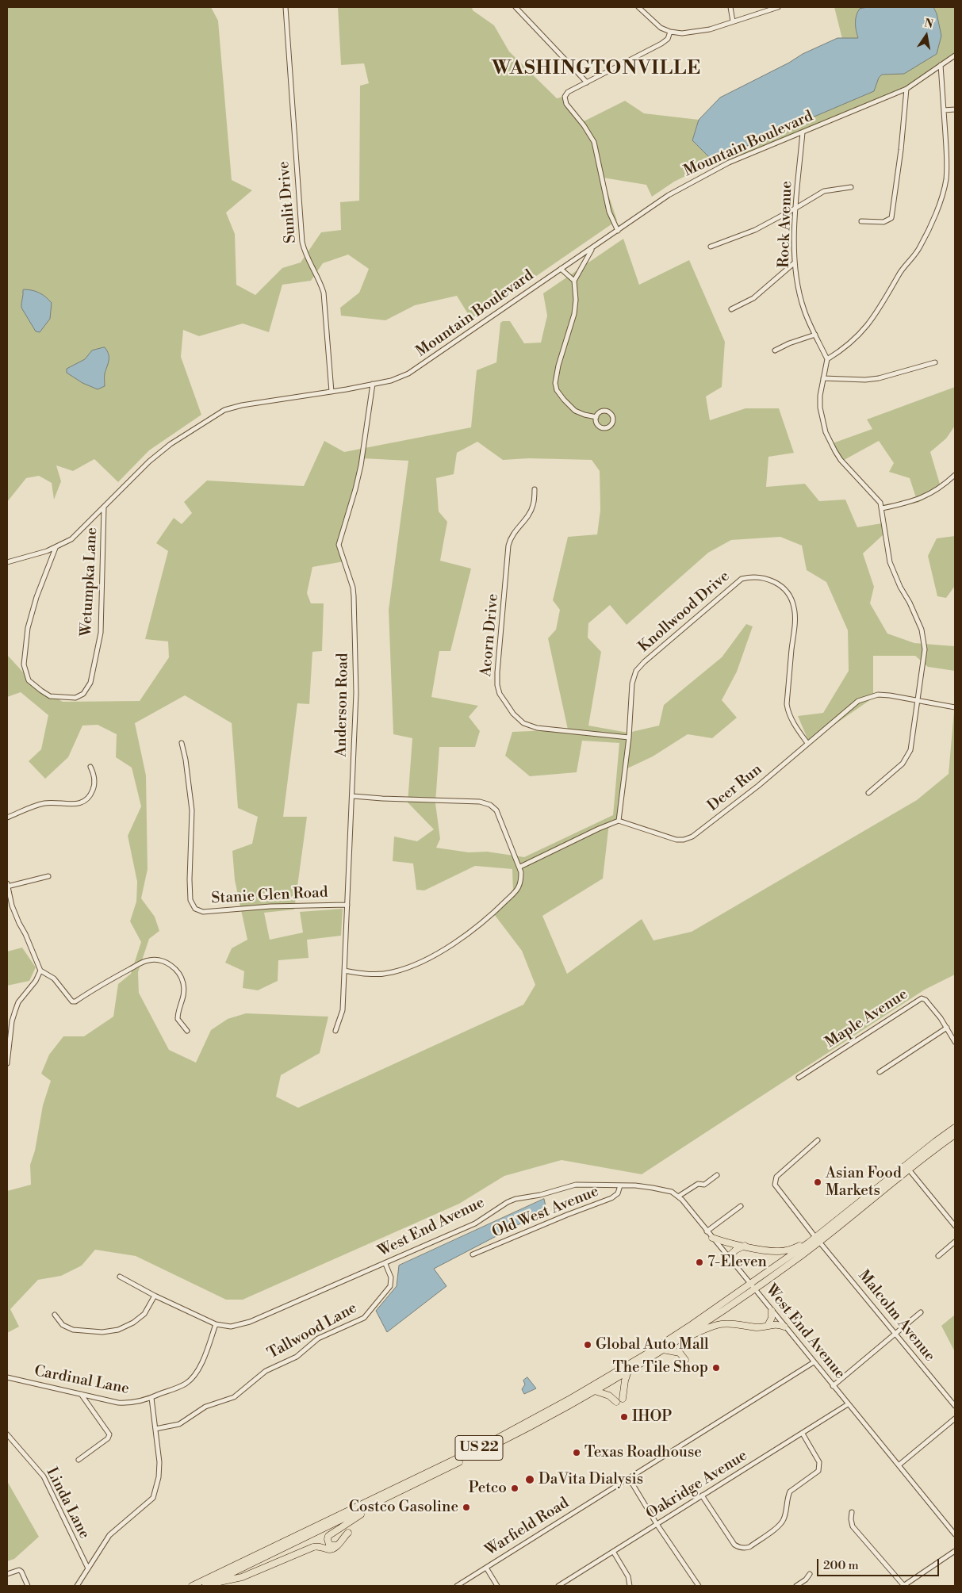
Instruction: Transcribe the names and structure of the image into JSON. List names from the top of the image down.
{
  "streets": {
    "highway": ["US 22"],
    "street": [
      "Mountain Boulevard",
      "Sunlit Drive",
      "Rock Avenue",
      "Wetumpka Lane",
      "Knollwood Drive",
      "Acorn Drive",
      "Anderson Road",
      "Deer Run",
      "Stanie Glen Road",
      "Maple Avenue",
      "Old West Avenue",
      "West End Avenue",
      "Malcolm Avenue",
      "Tallwood Lane",
      "Cardinal Lane",
      "Oakridge Avenue",
      "Linda Lane",
      "Warfield Road"
    ]
  },
  "crossings": [
    ["Mountain Boulevard", "Sunlit Drive"],
    ["Mountain Boulevard", "Rock Avenue"],
    ["Mountain Boulevard", "Wetumpka Lane"],
    ["Mountain Boulevard", "Anderson Road"],
    ["Knollwood Drive", "Acorn Drive"],
    ["Knollwood Drive", "Deer Run"],
    ["Anderson Road", "Stanie Glen Road"],
    ["Old West Avenue", "West End Avenue"],
    ["West End Avenue", "Tallwood Lane"],
    ["West End Avenue", "US 22"],
    ["West End Avenue", "Oakridge Avenue"],
    ["West End Avenue", "Warfield Road"],
    ["Malcolm Avenue", "US 22"]
  ],
  "districts": ["WASHINGTONVILLE"],
  "places": [
    "Asian Food Markets",
    "7-Eleven",
    "Global Auto Mall",
    "The Tile Shop",
    "IHOP",
    "Texas Roadhouse",
    "DaVita Dialysis",
    "Petco",
    "Costco Gasoline"
  ],
  "scale_bar": "200 m",
  "north": "top"
}
